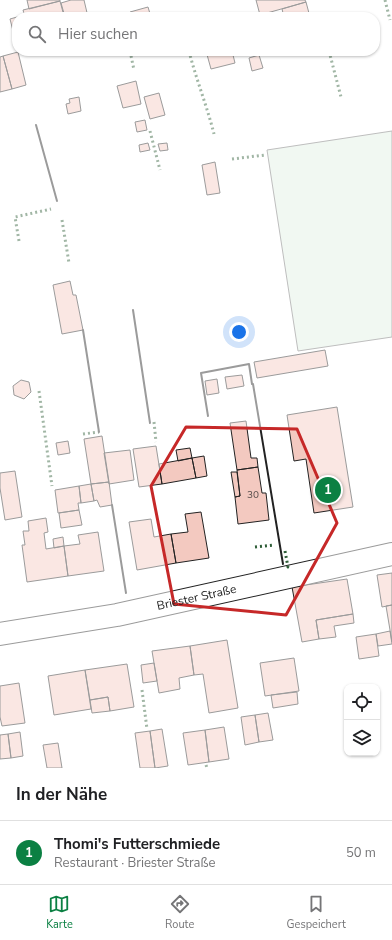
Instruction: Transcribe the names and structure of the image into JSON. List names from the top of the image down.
{
  "streets": {
    "street": ["Briester Straße"]
  },
  "house_numbers": ["30"],
  "page": {
    "search": "Hier suchen",
    "pins": "1",
    "heading": "In der Nähe",
    "list": [
      {
        "mark": "1",
        "name": "Thomi's Futterschmiede",
        "note": "Restaurant · Briester Straße",
        "value": "50 m"
      }
    ],
    "nav": ["Karte", "Route", "Gespeichert"]
  }
}
